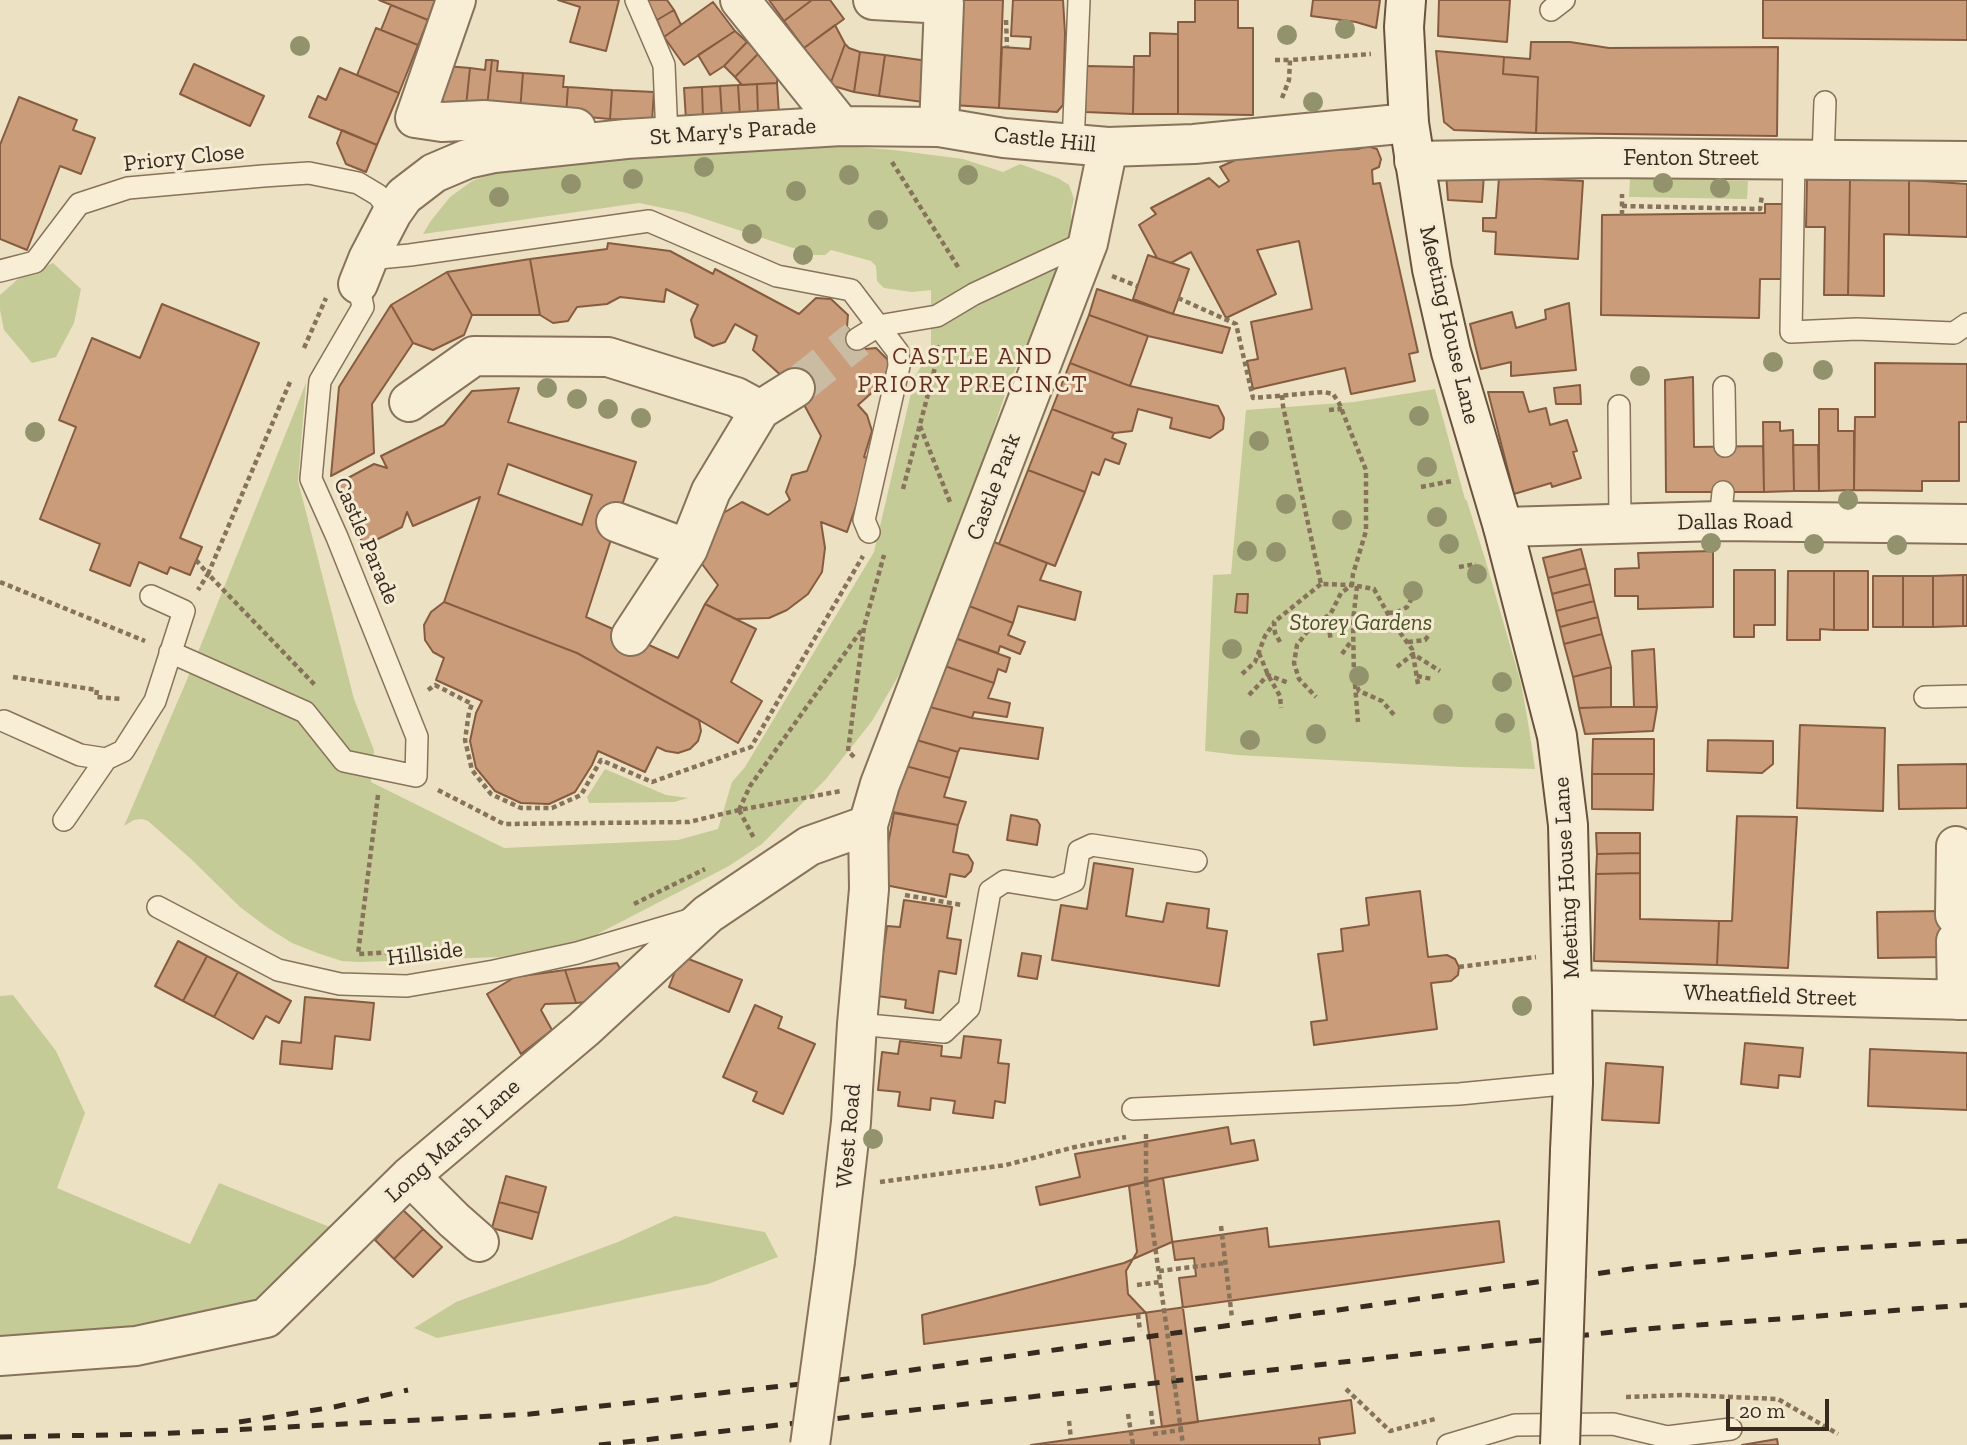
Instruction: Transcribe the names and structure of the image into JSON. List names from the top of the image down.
{
  "streets": {
    "street": [
      "St Mary's Parade",
      "Castle Hill",
      "Fenton Street",
      "Meeting House Lane",
      "Castle Park",
      "Dallas Road",
      "Wheatfield Street",
      "West Road",
      "Long Marsh Lane"
    ],
    "lane": ["Priory Close", "Castle Parade", "Hillside"]
  },
  "crossings": [
    ["St Mary's Parade", "Castle Hill"],
    ["St Mary's Parade", "Priory Close"],
    ["Castle Hill", "Meeting House Lane"],
    ["Castle Hill", "Castle Park"],
    ["Fenton Street", "Meeting House Lane"],
    ["Meeting House Lane", "Dallas Road"],
    ["Meeting House Lane", "Wheatfield Street"],
    ["Castle Park", "West Road"],
    ["Castle Park", "Long Marsh Lane"],
    ["Hillside", "Long Marsh Lane"],
    ["West Road", "Long Marsh Lane"]
  ],
  "districts": ["CASTLE AND PRIORY PRECINCT"],
  "parks": ["Storey Gardens"],
  "scale_bar": "20 m"
}
